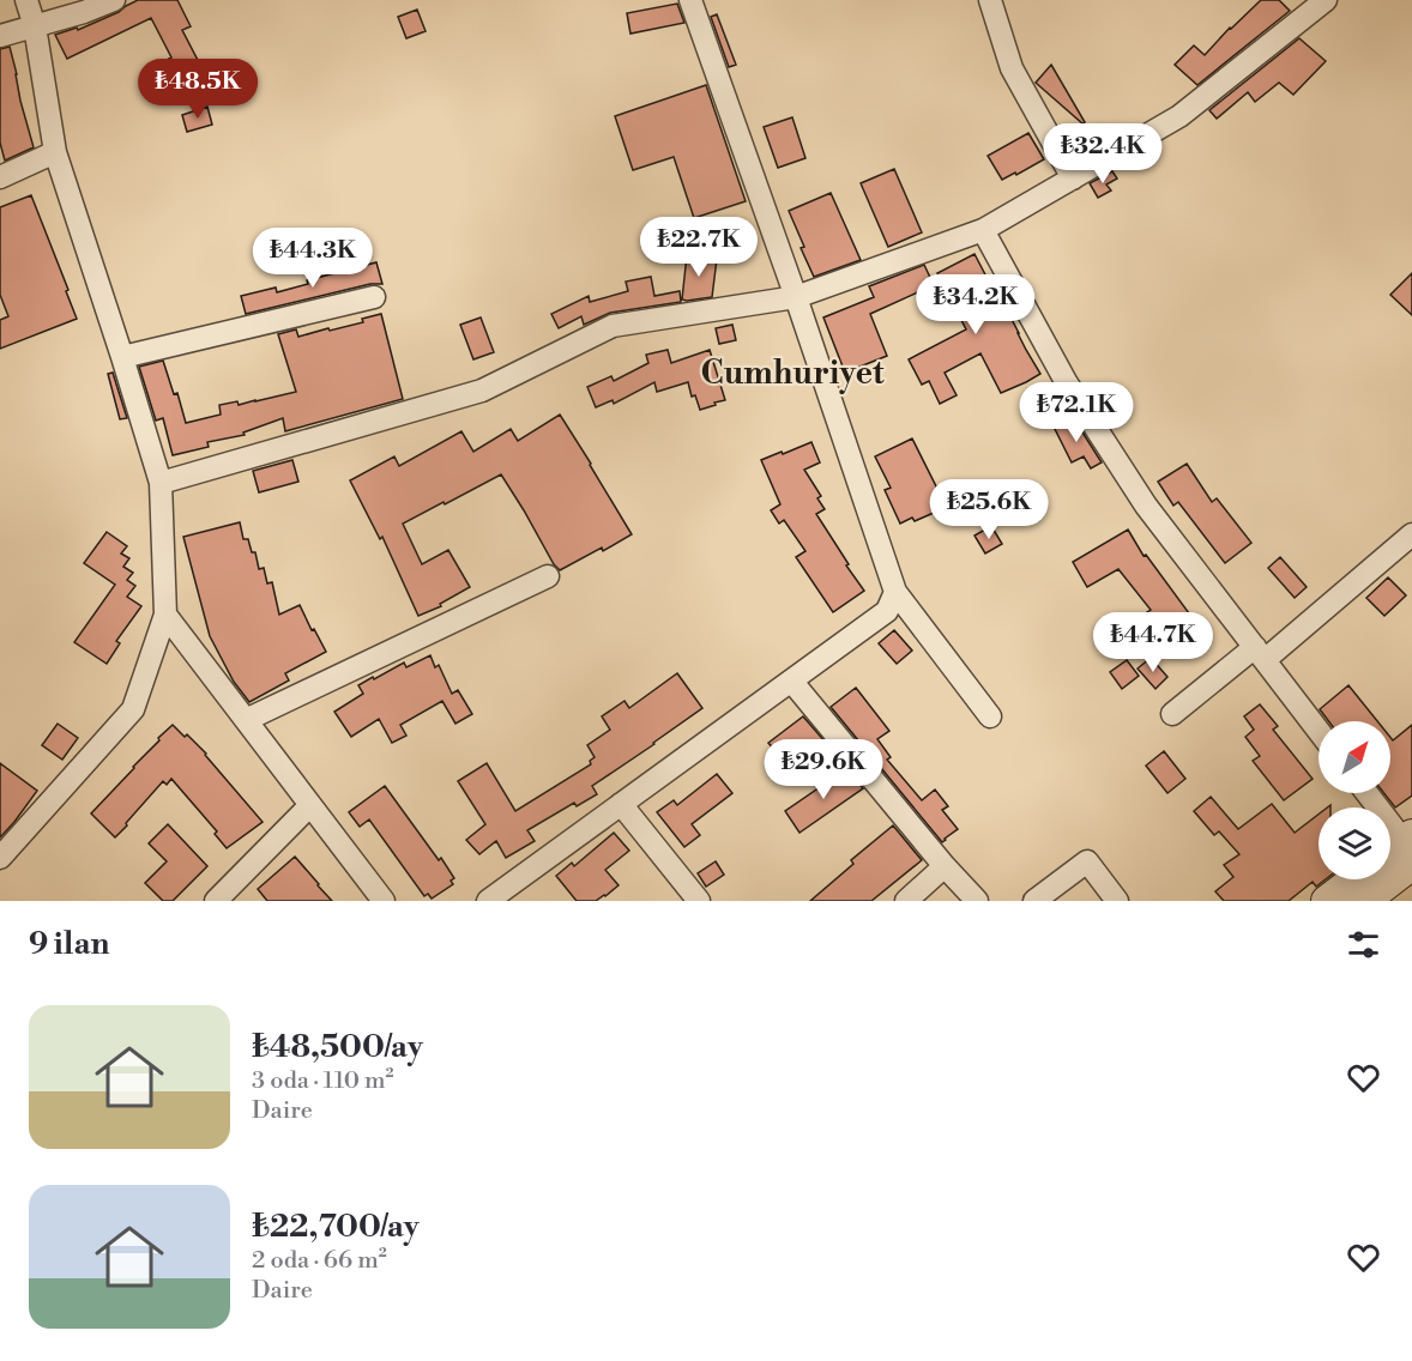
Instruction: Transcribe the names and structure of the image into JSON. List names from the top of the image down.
{
  "districts": ["Cumhuriyet"],
  "north": "top right",
  "page": {
    "price": [
      "₺48.5K",
      "₺32.4K",
      "₺22.7K",
      "₺44.3K",
      "₺34.2K",
      "₺72.1K",
      "₺25.6K",
      "₺44.7K",
      "₺29.6K"
    ],
    "heading": "9 ilan",
    "list": [
      {
        "name": "₺48,500/ay",
        "note": "3 oda · 110 m² · Daire"
      },
      {
        "name": "₺22,700/ay",
        "note": "2 oda · 66 m² · Daire"
      }
    ]
  }
}
